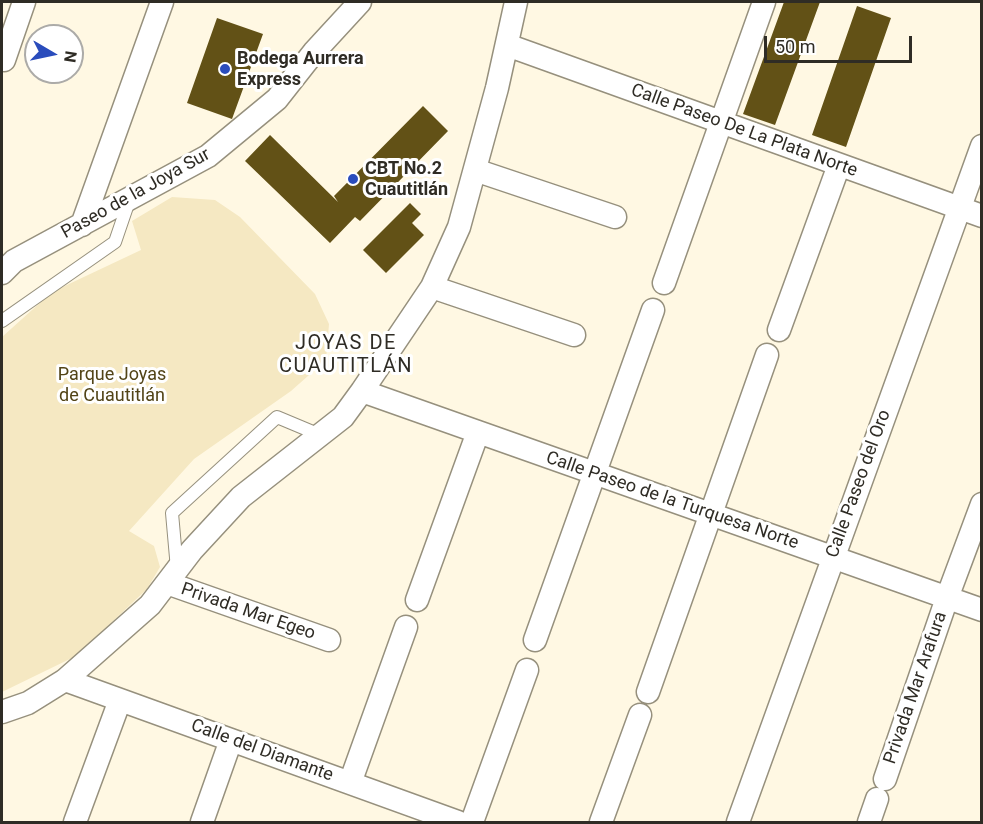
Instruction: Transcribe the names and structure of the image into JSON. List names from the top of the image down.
{
  "streets": {
    "street": [
      "Calle Paseo De La Plata Norte",
      "Paseo de la Joya Sur",
      "Calle Paseo del Oro",
      "Calle Paseo de la Turquesa Norte",
      "Privada Mar Egeo",
      "Privada Mar Arafura",
      "Calle del Diamante"
    ]
  },
  "crossings": [
    ["Calle Paseo De La Plata Norte", "Calle Paseo del Oro"],
    ["Calle Paseo del Oro", "Calle Paseo de la Turquesa Norte"],
    ["Calle Paseo de la Turquesa Norte", "Privada Mar Arafura"]
  ],
  "districts": ["JOYAS DE CUAUTITLÁN"],
  "parks": ["Parque Joyas de Cuautitlán"],
  "places": ["Bodega Aurrera Express", "CBT No.2 Cuautitlán"],
  "scale_bar": "50 m",
  "north": "right"
}
